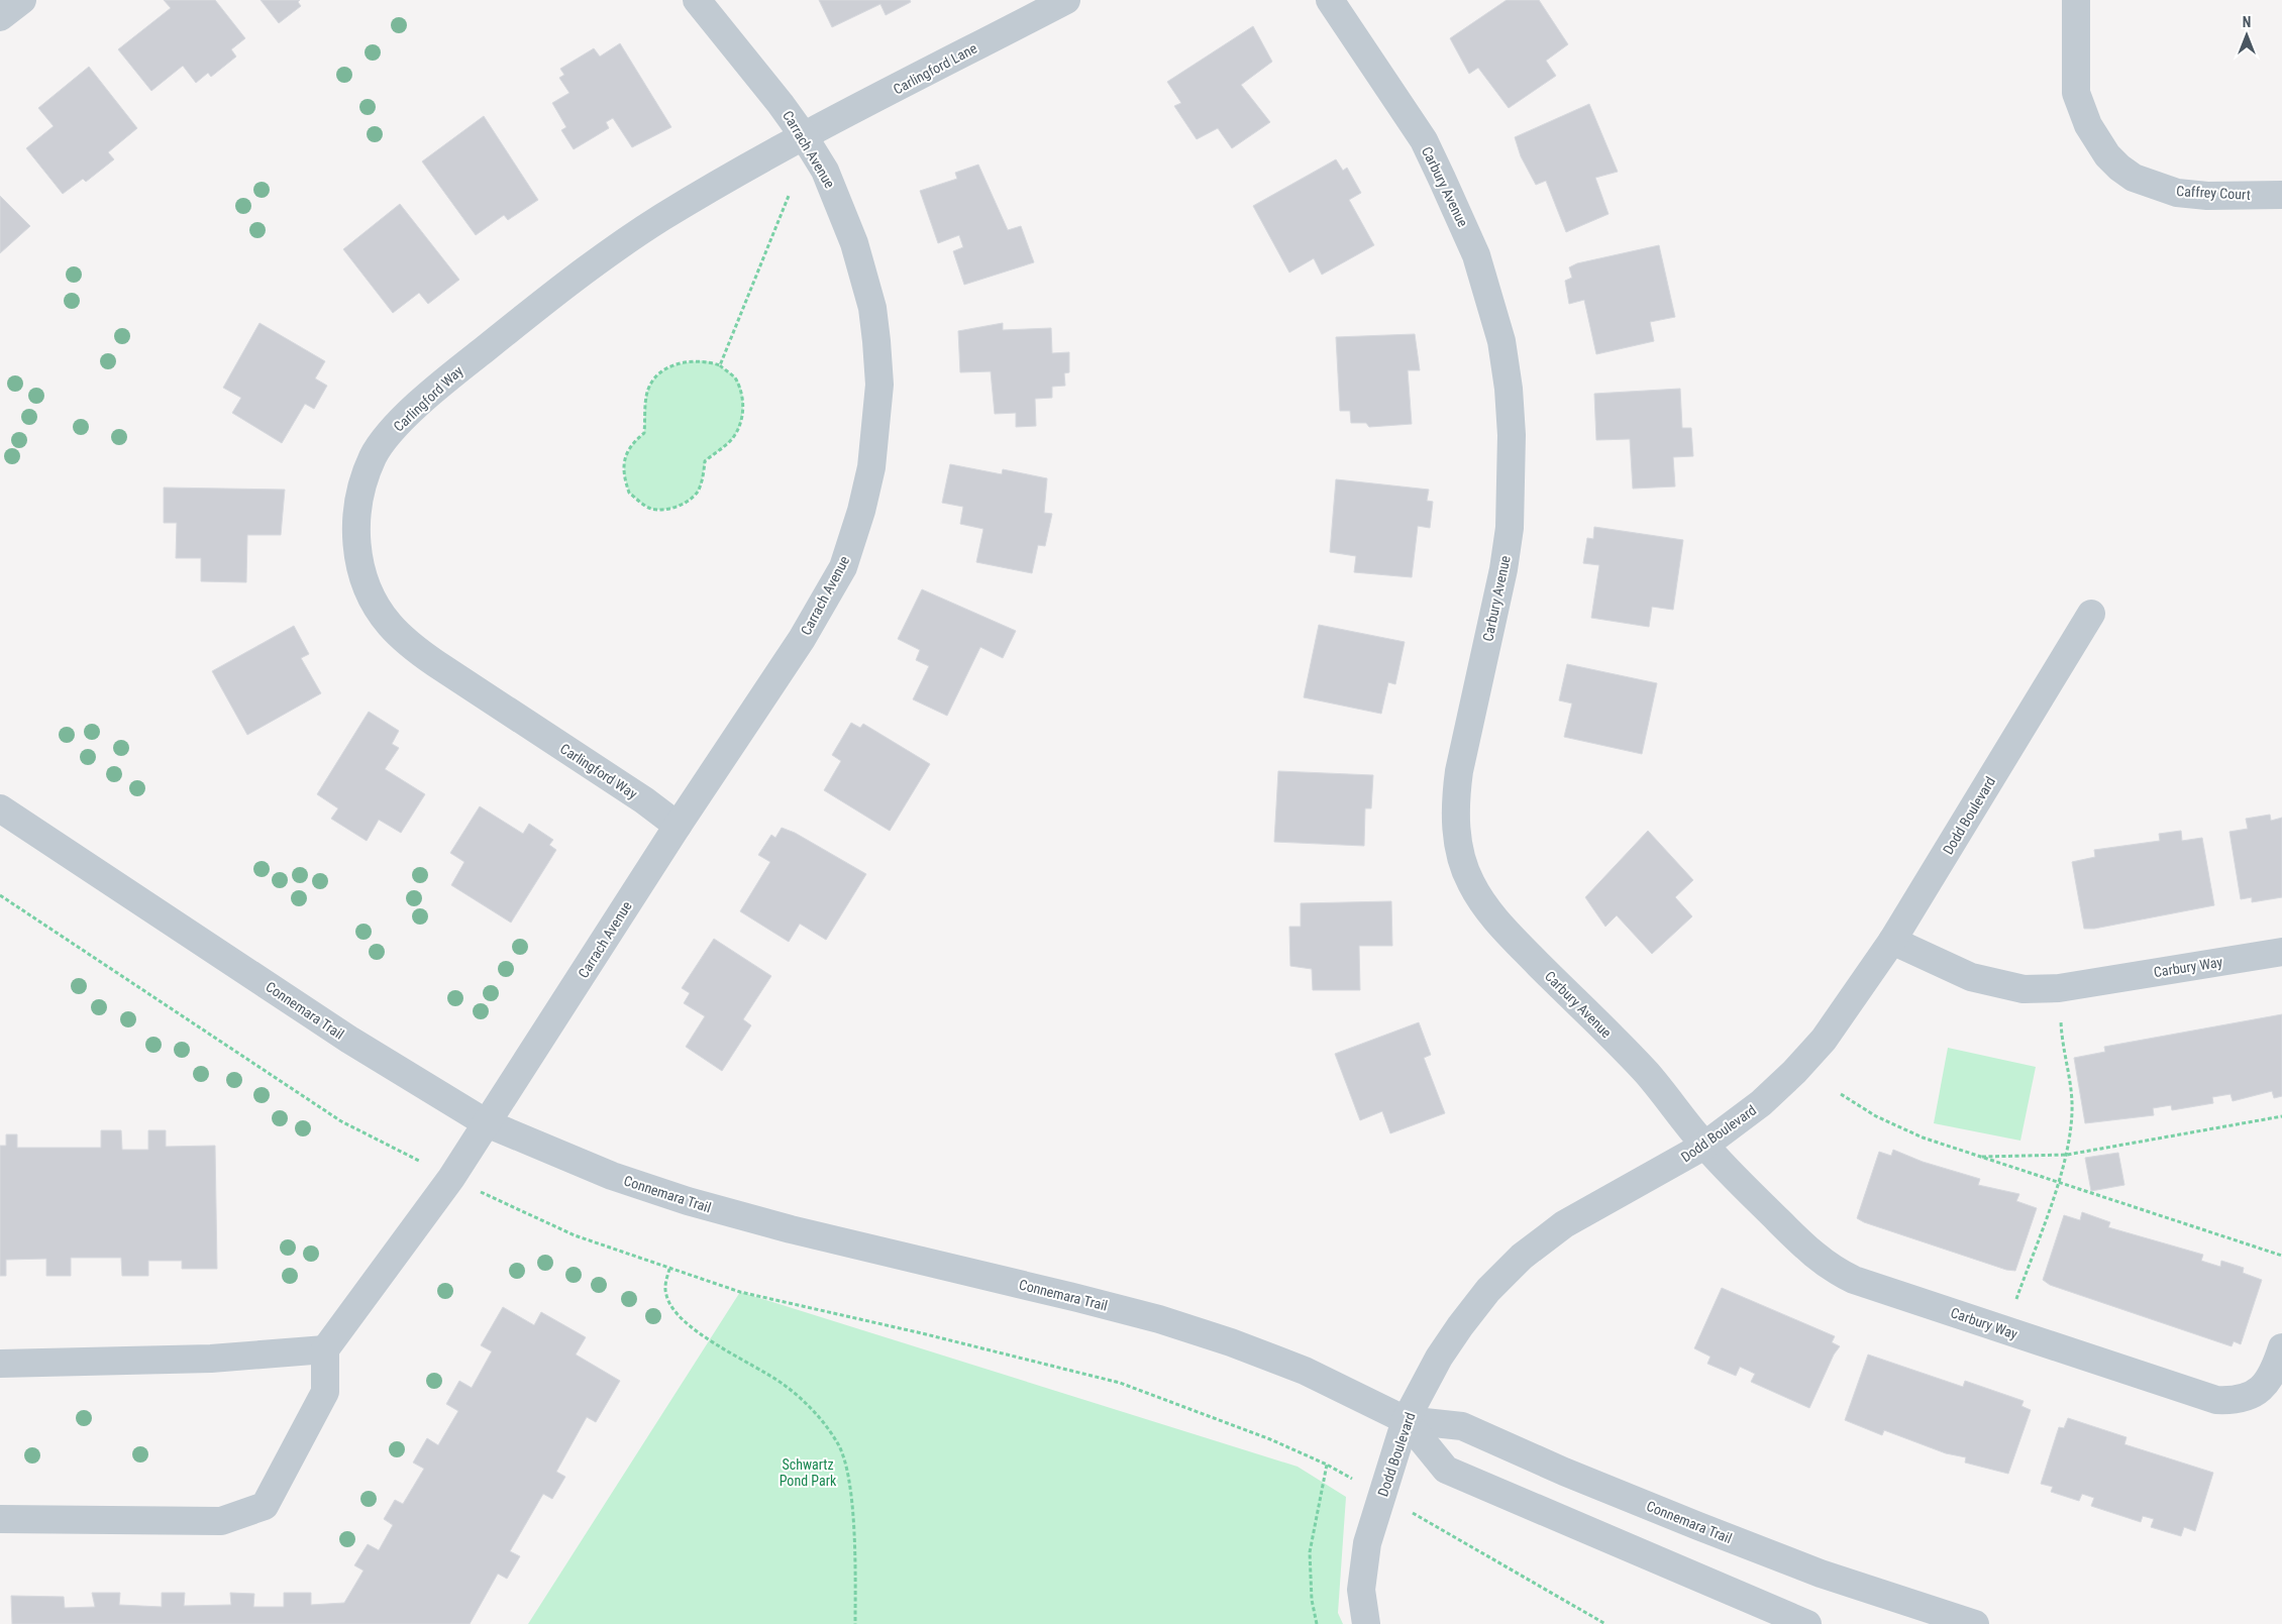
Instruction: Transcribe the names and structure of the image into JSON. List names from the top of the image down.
{
  "streets": {
    "street": [
      "Carlingford Lane",
      "Carrach Avenue",
      "Carbury Avenue",
      "Caffrey Court",
      "Carlingford Way",
      "Dodd Boulevard",
      "Carbury Way",
      "Connemara Trail"
    ]
  },
  "crossings": [
    ["Carlingford Lane", "Carrach Avenue"],
    ["Carlingford Lane", "Carlingford Way"],
    ["Carrach Avenue", "Carlingford Way"],
    ["Carrach Avenue", "Connemara Trail"],
    ["Carbury Avenue", "Dodd Boulevard"],
    ["Carbury Avenue", "Carbury Way"],
    ["Dodd Boulevard", "Carbury Way"],
    ["Dodd Boulevard", "Connemara Trail"]
  ],
  "parks": ["Schwartz Pond Park"],
  "north": "top"
}
